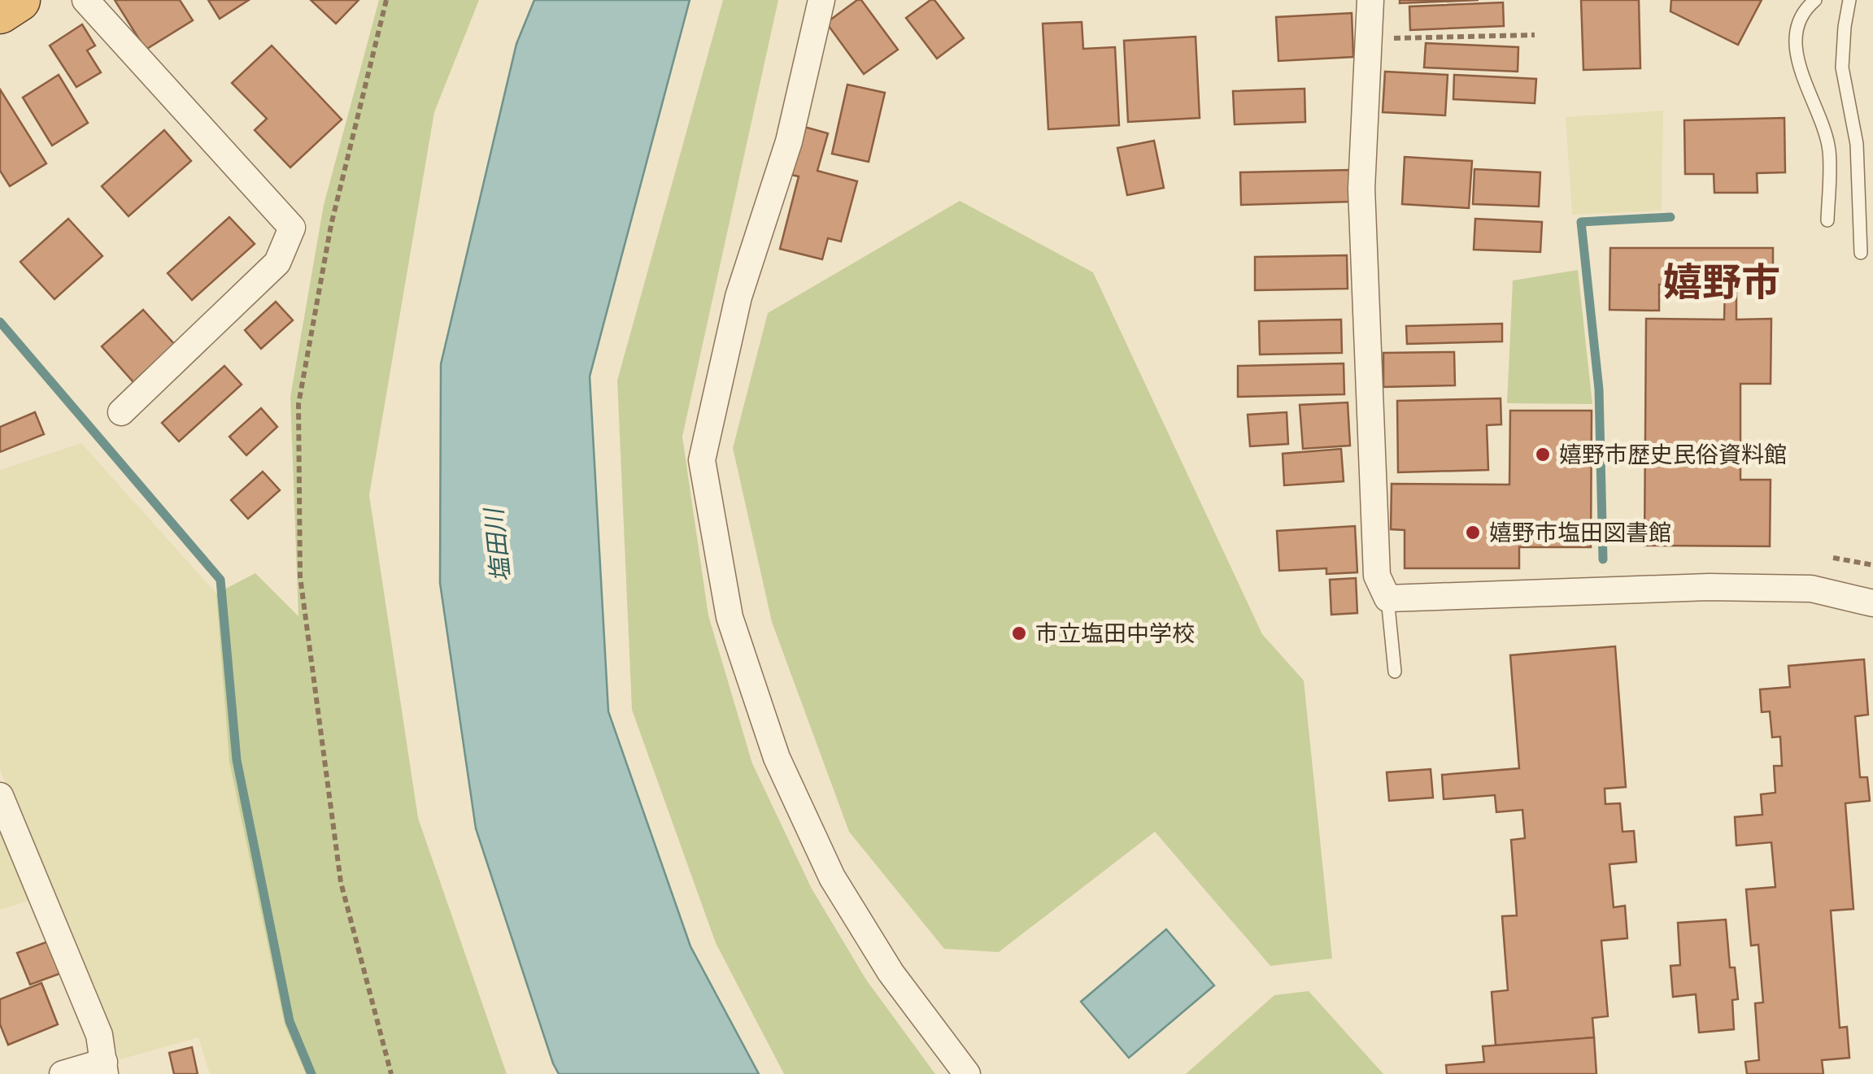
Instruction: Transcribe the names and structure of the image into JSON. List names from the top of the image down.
{
  "districts": ["嬉野市"],
  "water": ["塩田川"],
  "places": ["嬉野市歴史民俗資料館", "嬉野市塩田図書館", "市立塩田中学校"]
}
